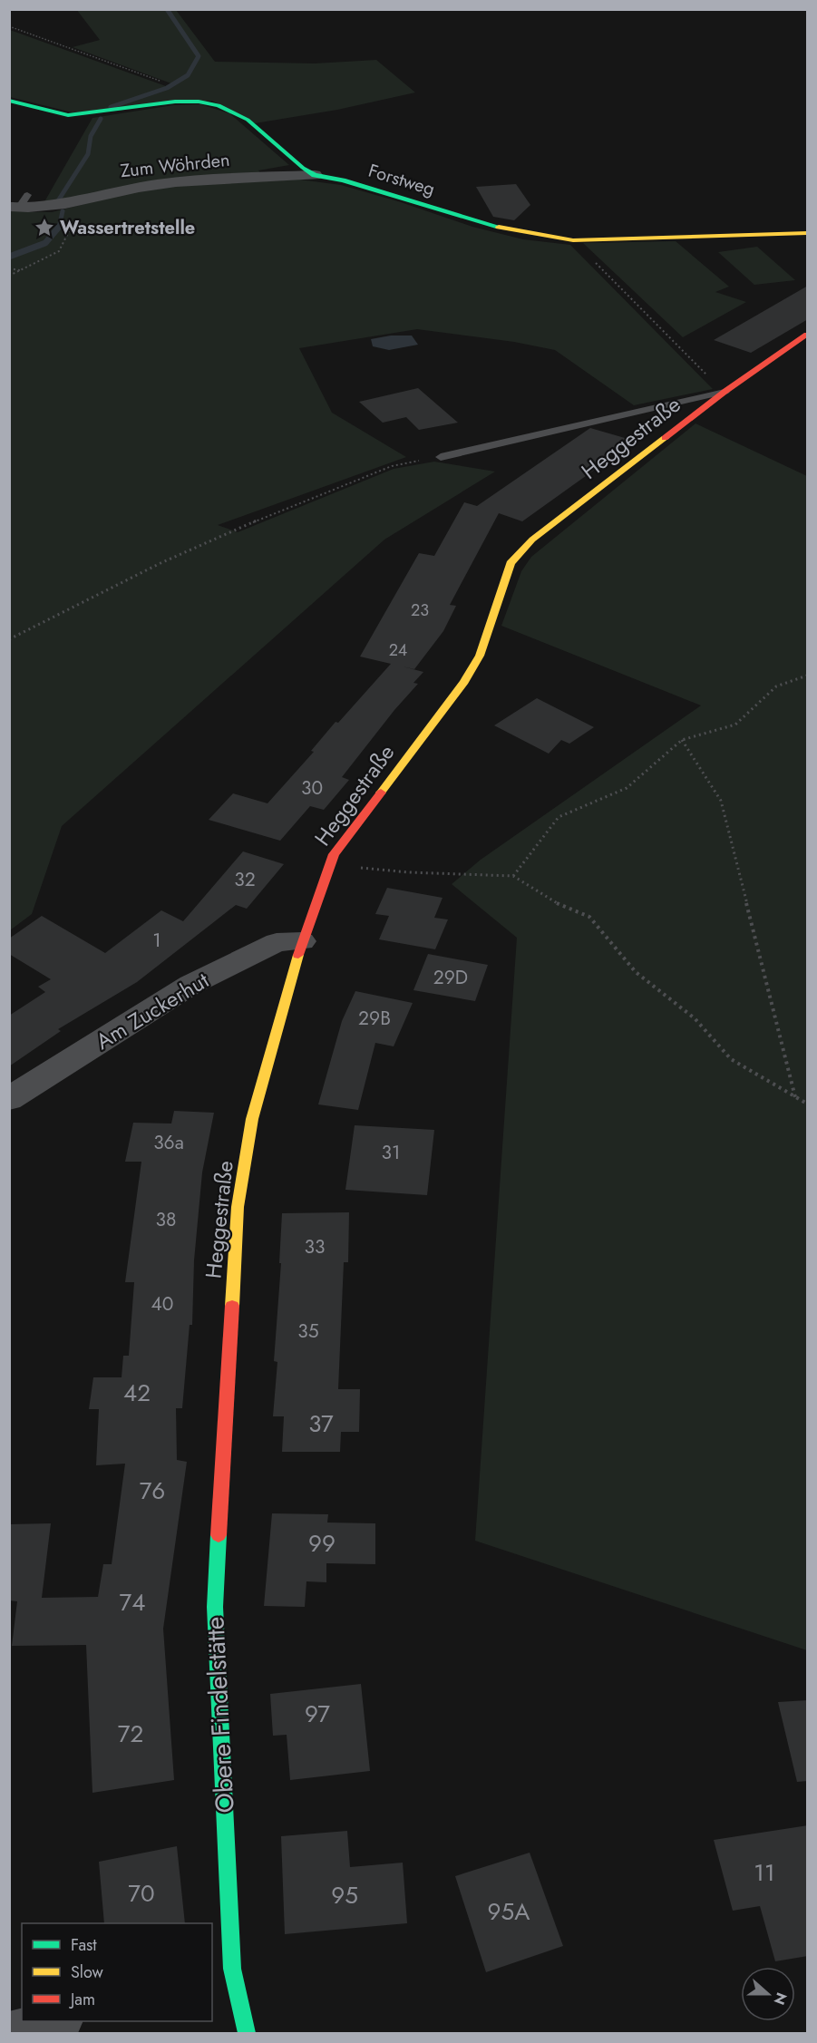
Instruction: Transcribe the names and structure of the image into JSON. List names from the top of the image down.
{
  "streets": {
    "street": [
      "Zum Wöhrden",
      "Forstweg",
      "Heggestraße",
      "Am Zuckerhut",
      "Obere Findelstätte"
    ]
  },
  "crossings": [
    ["Zum Wöhrden", "Forstweg"],
    ["Heggestraße", "Am Zuckerhut"],
    ["Heggestraße", "Obere Findelstätte"]
  ],
  "places": {
    "place": ["Wassertretstelle"]
  },
  "house_numbers": [
    "23",
    "24",
    "30",
    "32",
    "1",
    "29D",
    "29B",
    "36a",
    "31",
    "38",
    "33",
    "40",
    "35",
    "42",
    "37",
    "76",
    "99",
    "74",
    "97",
    "72",
    "11",
    "70",
    "95",
    "95A"
  ],
  "legend": ["Fast", "Slow", "Jam"],
  "north": "right"
}
